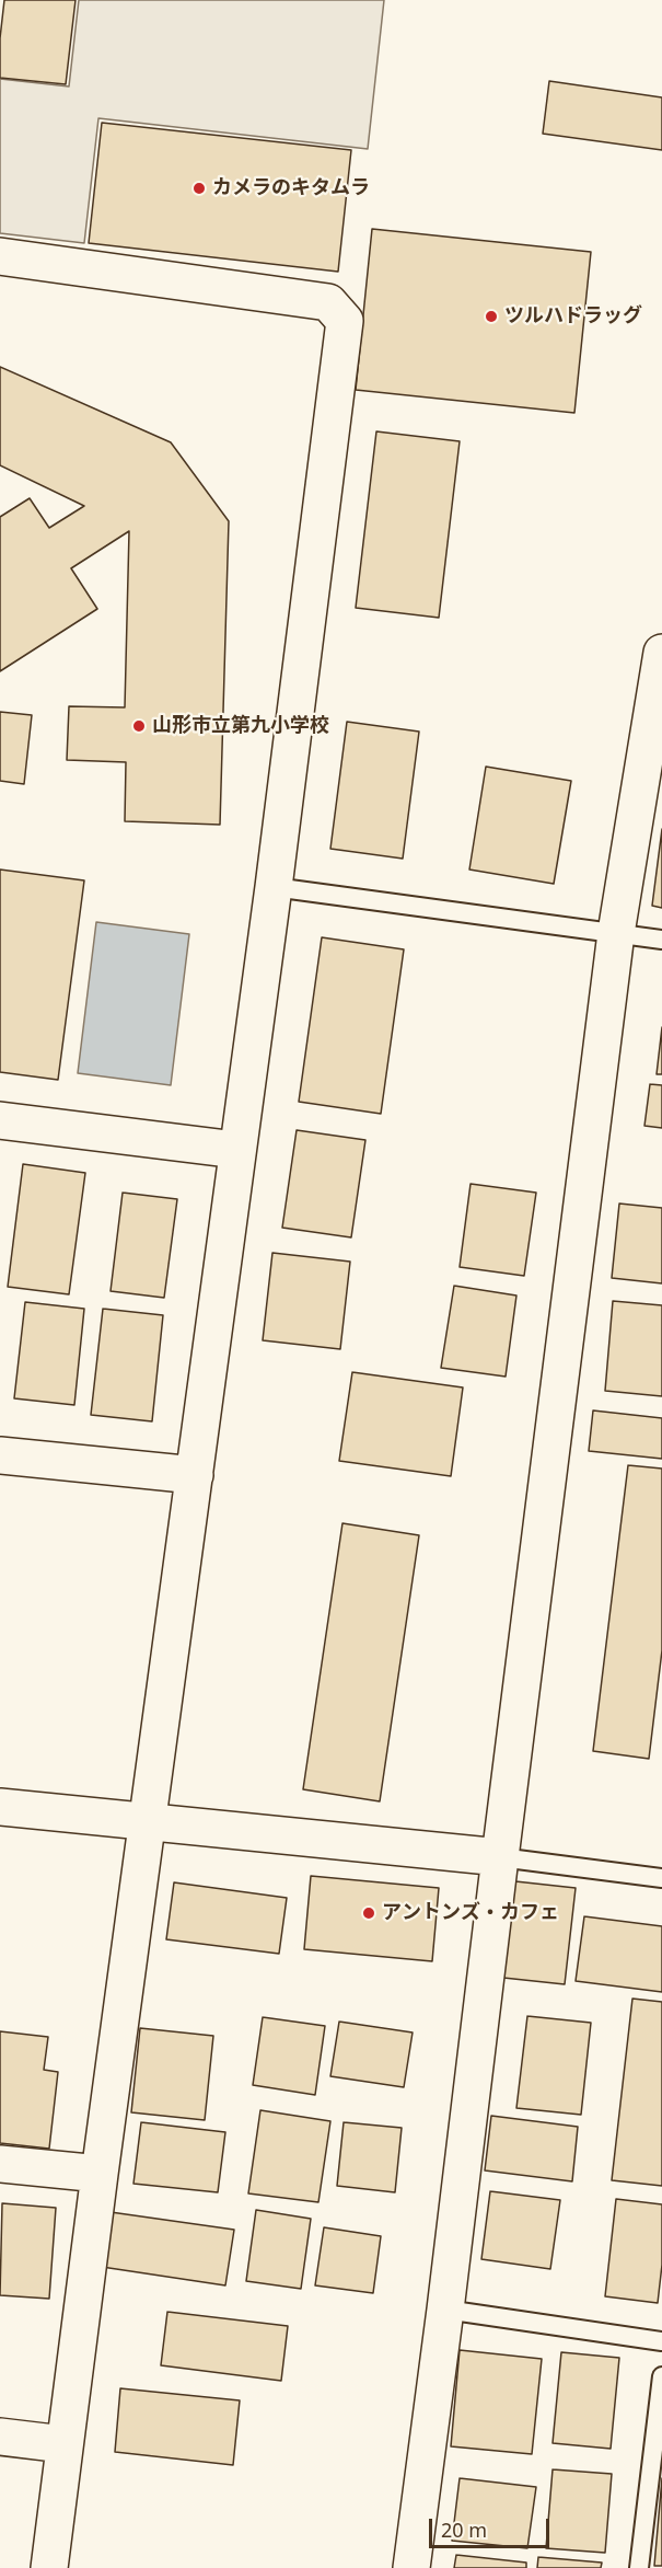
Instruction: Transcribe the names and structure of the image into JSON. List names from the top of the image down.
{
  "places": [
    "カメラのキタムラ",
    "ツルハドラッグ",
    "山形市立第九小学校",
    "アントンズ・カフェ"
  ],
  "scale_bar": "20 m"
}
